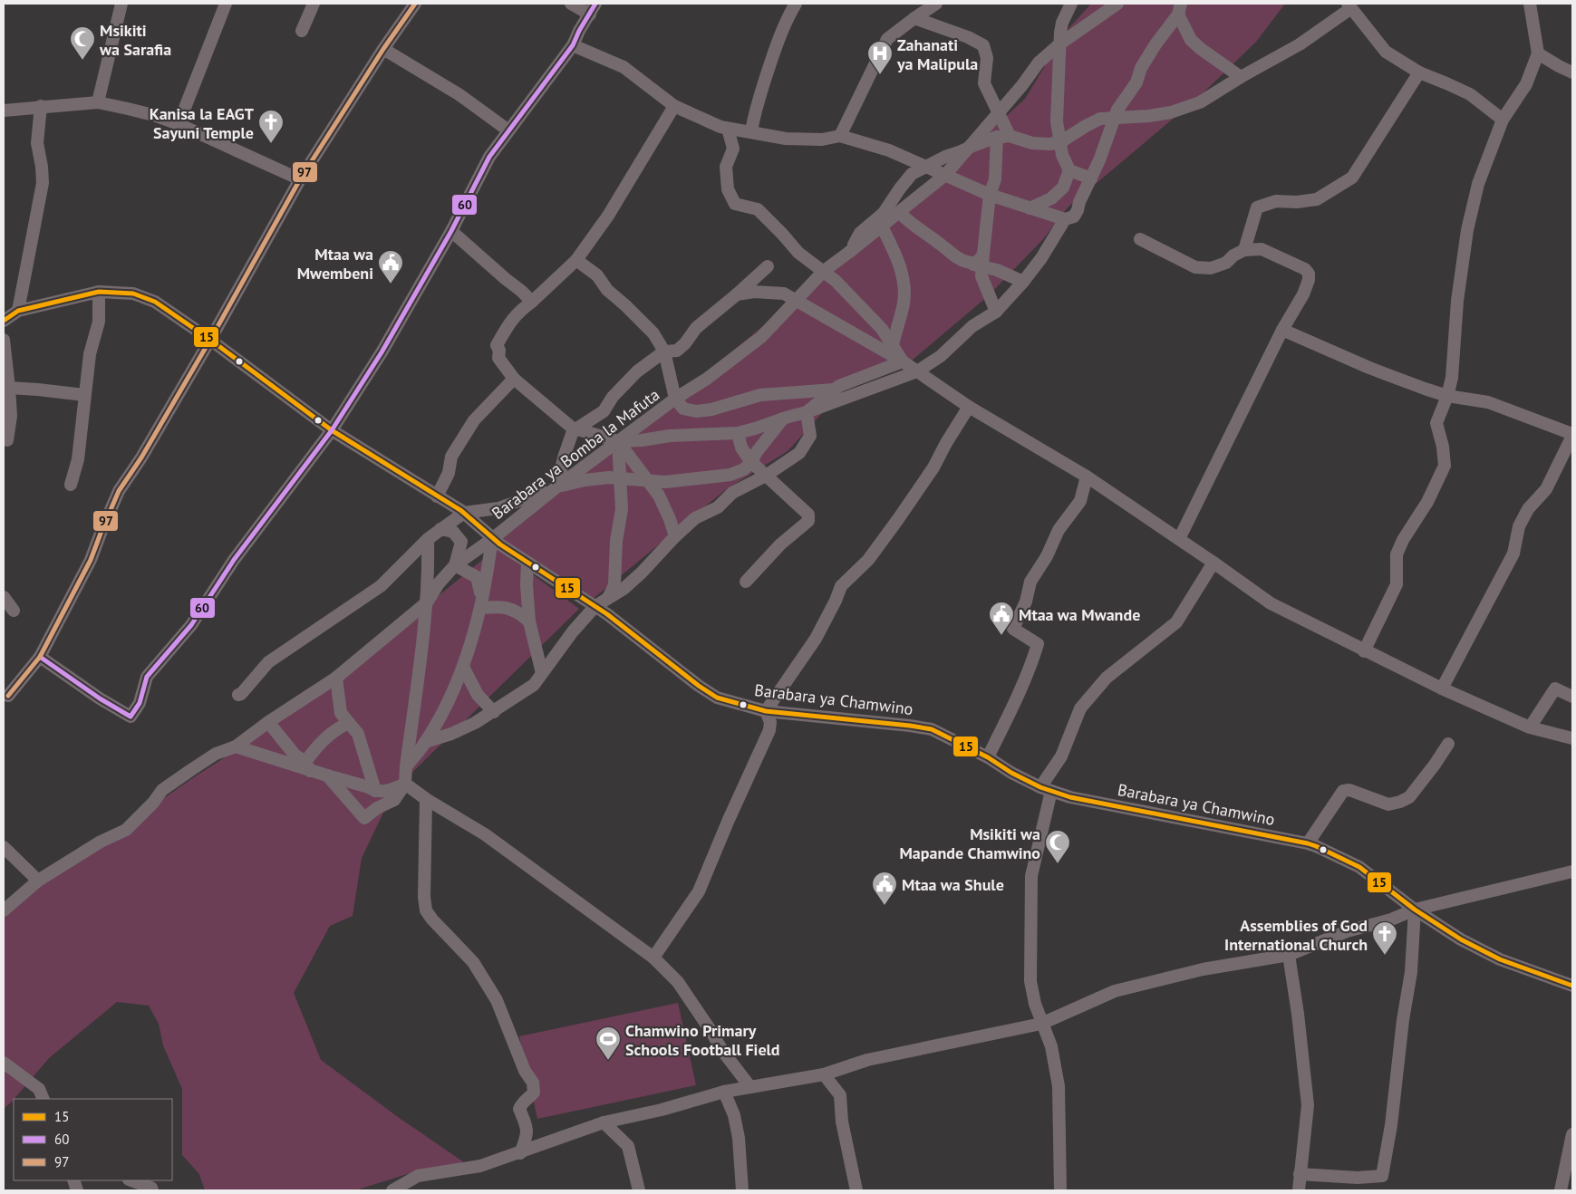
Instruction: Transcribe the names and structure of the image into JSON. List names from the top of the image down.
{
  "streets": {
    "street": ["Barabara ya Bomba la Mafuta", "Barabara ya Chamwino"]
  },
  "crossings": [
    ["Barabara ya Bomba la Mafuta", "Barabara ya Chamwino"]
  ],
  "places": {
    "mosque": ["Msikiti wa Sarafia", "Msikiti wa Mapande Chamwino"],
    "hospital": ["Zahanati ya Malipula"],
    "church": ["Kanisa la EAGT Sayuni Temple", "Assemblies of God International Church"],
    "public building": ["Mtaa wa Mwembeni", "Mtaa wa Mwande", "Mtaa wa Shule"],
    "sports": ["Chamwino Primary Schools Football Field"]
  },
  "lines": ["transit line 60", "transit line 97", "transit line 15"],
  "legend": ["15", "60", "97"]
}
